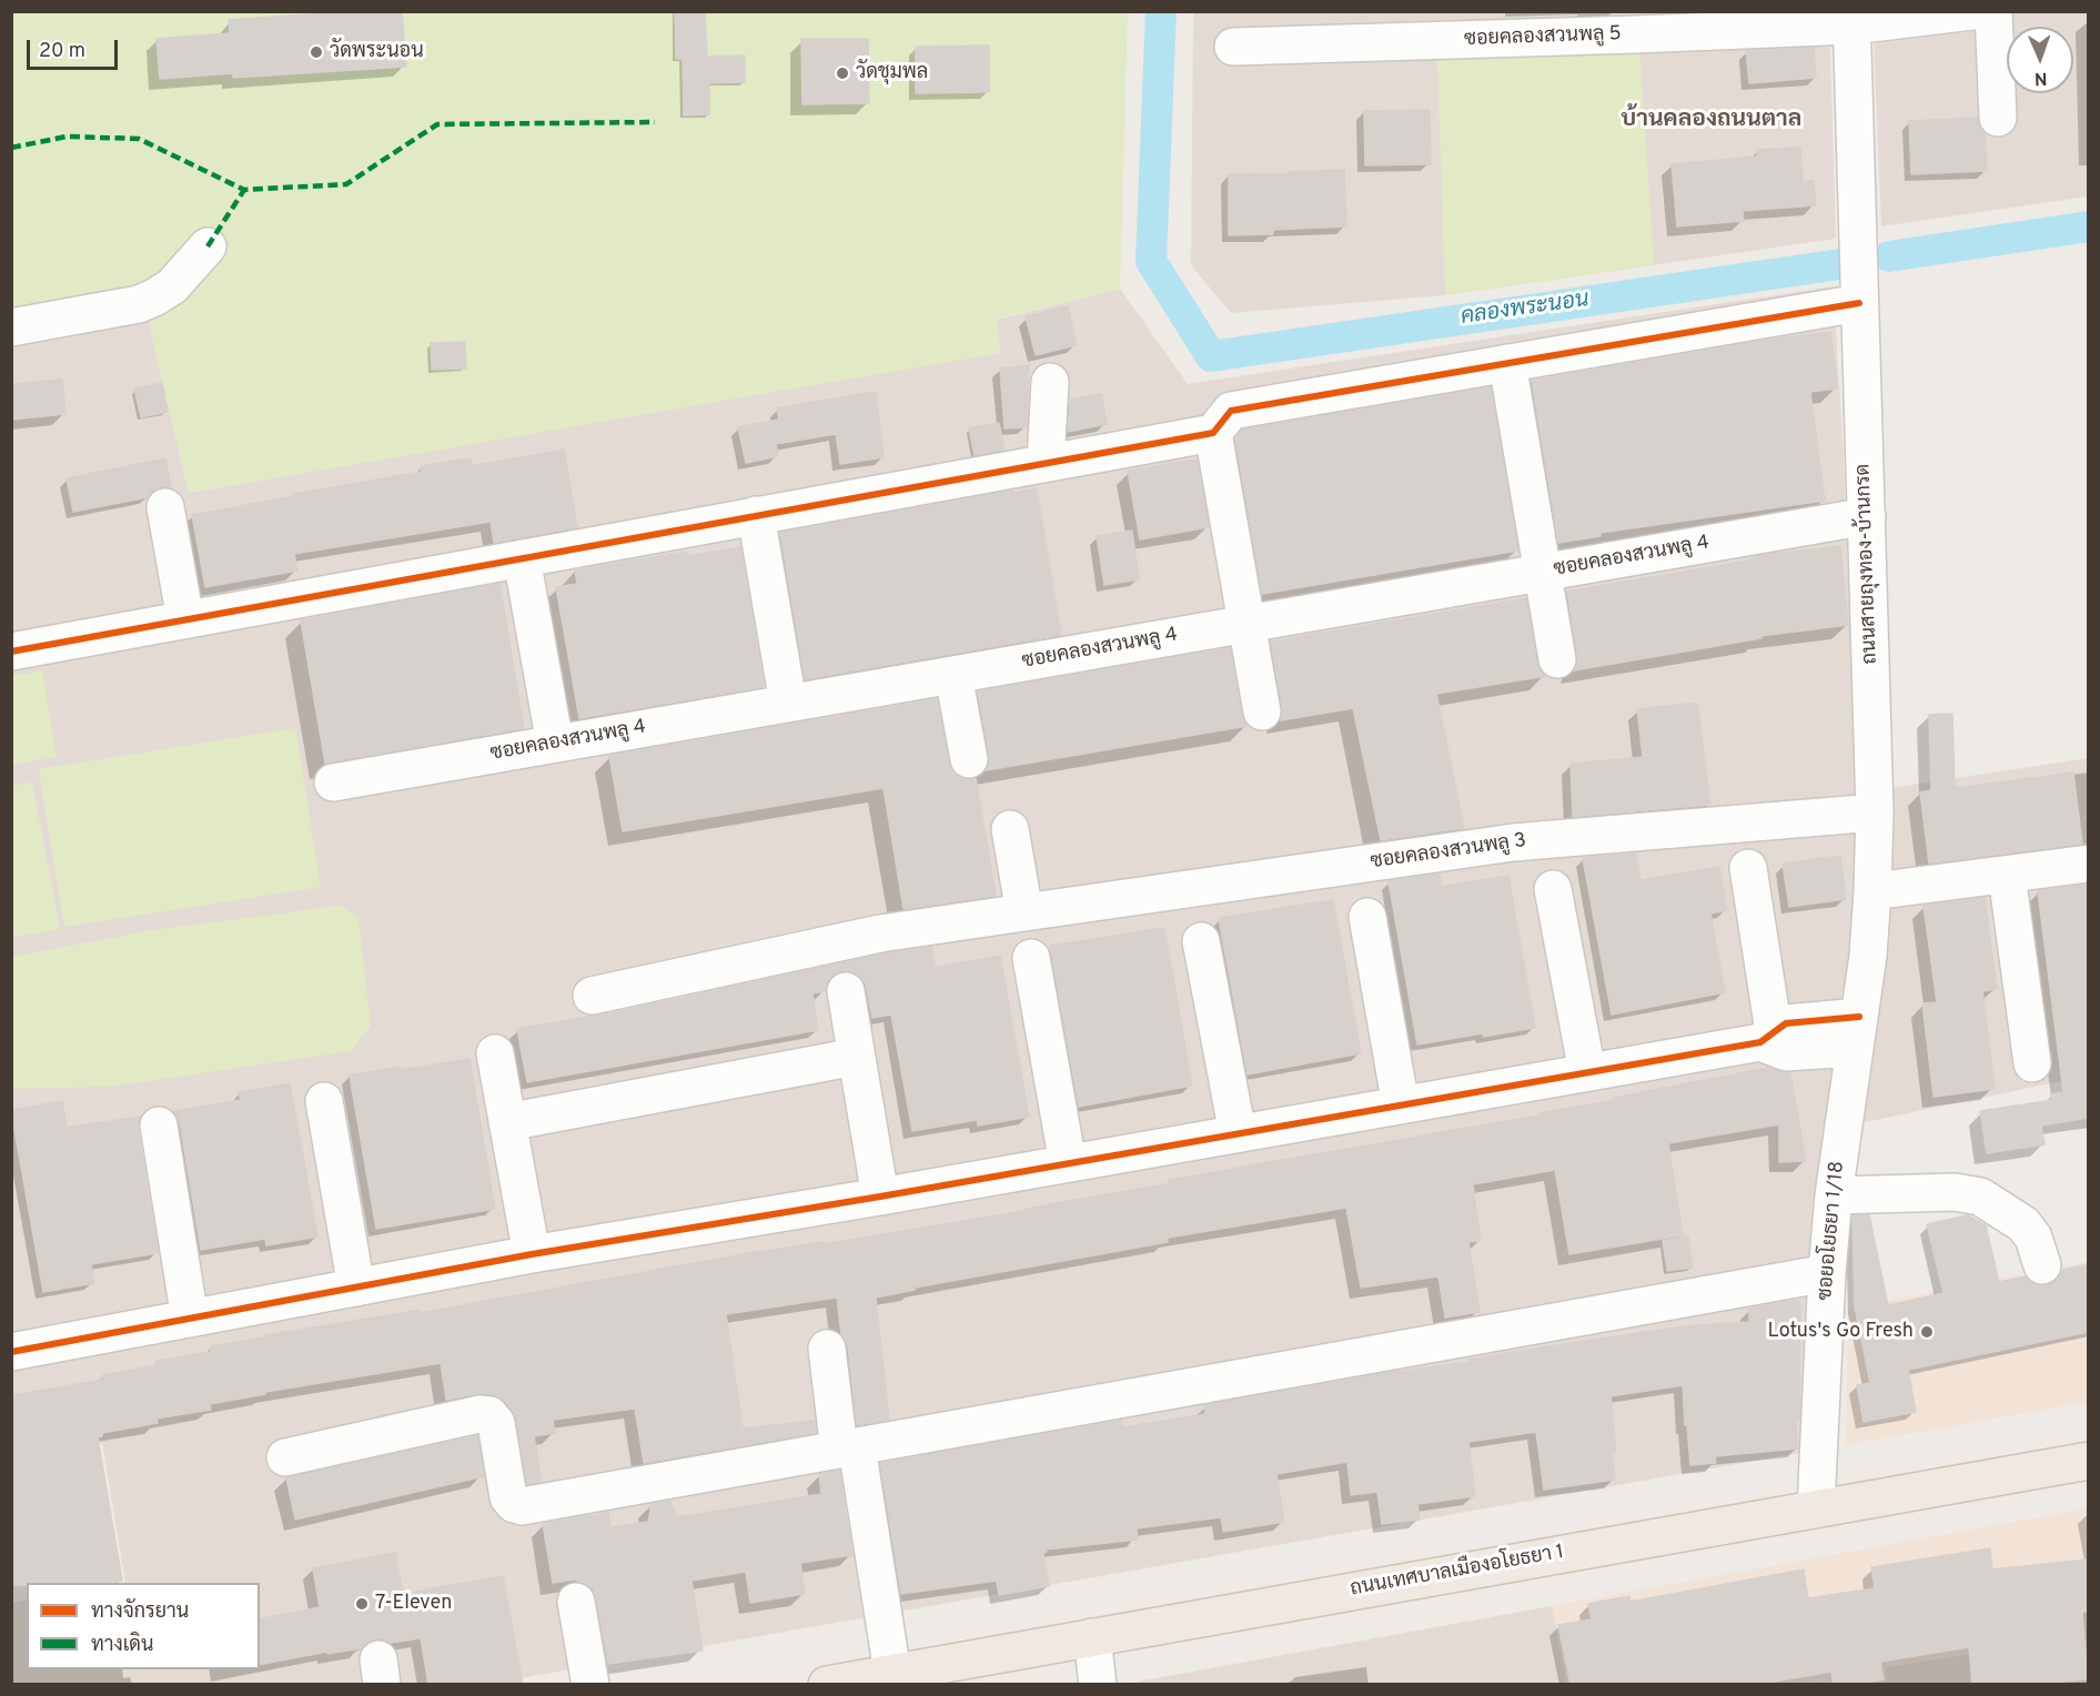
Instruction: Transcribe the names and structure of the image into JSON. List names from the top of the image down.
{
  "streets": {
    "main road": ["ถนนเทศบาลเมืองอโยธยา 1"],
    "street": [
      "ซอยคลองสวนพลู 5",
      "ซอยคลองสวนพลู 4",
      "ถนนสายถุงทอง-บ้านกรด",
      "ซอยคลองสวนพลู 3",
      "ซอยอโยธยา 1/18"
    ]
  },
  "crossings": [
    ["ซอยคลองสวนพลู 5", "ถนนสายถุงทอง-บ้านกรด"],
    ["ซอยคลองสวนพลู 4", "ถนนสายถุงทอง-บ้านกรด"],
    ["ถนนสายถุงทอง-บ้านกรด", "ซอยคลองสวนพลู 3"],
    ["ถนนสายถุงทอง-บ้านกรด", "ซอยอโยธยา 1/18"],
    ["ซอยอโยธยา 1/18", "ถนนเทศบาลเมืองอโยธยา 1"]
  ],
  "districts": ["บ้านคลองถนนตาล"],
  "water": ["คลองพระนอน"],
  "places": [
    "วัดพระนอน",
    "วัดชุมพล",
    "Lotus's Go Fresh",
    "7-Eleven"
  ],
  "legend": ["ทางจักรยาน", "ทางเดิน"],
  "scale_bar": "20 m",
  "north": "bottom"
}
